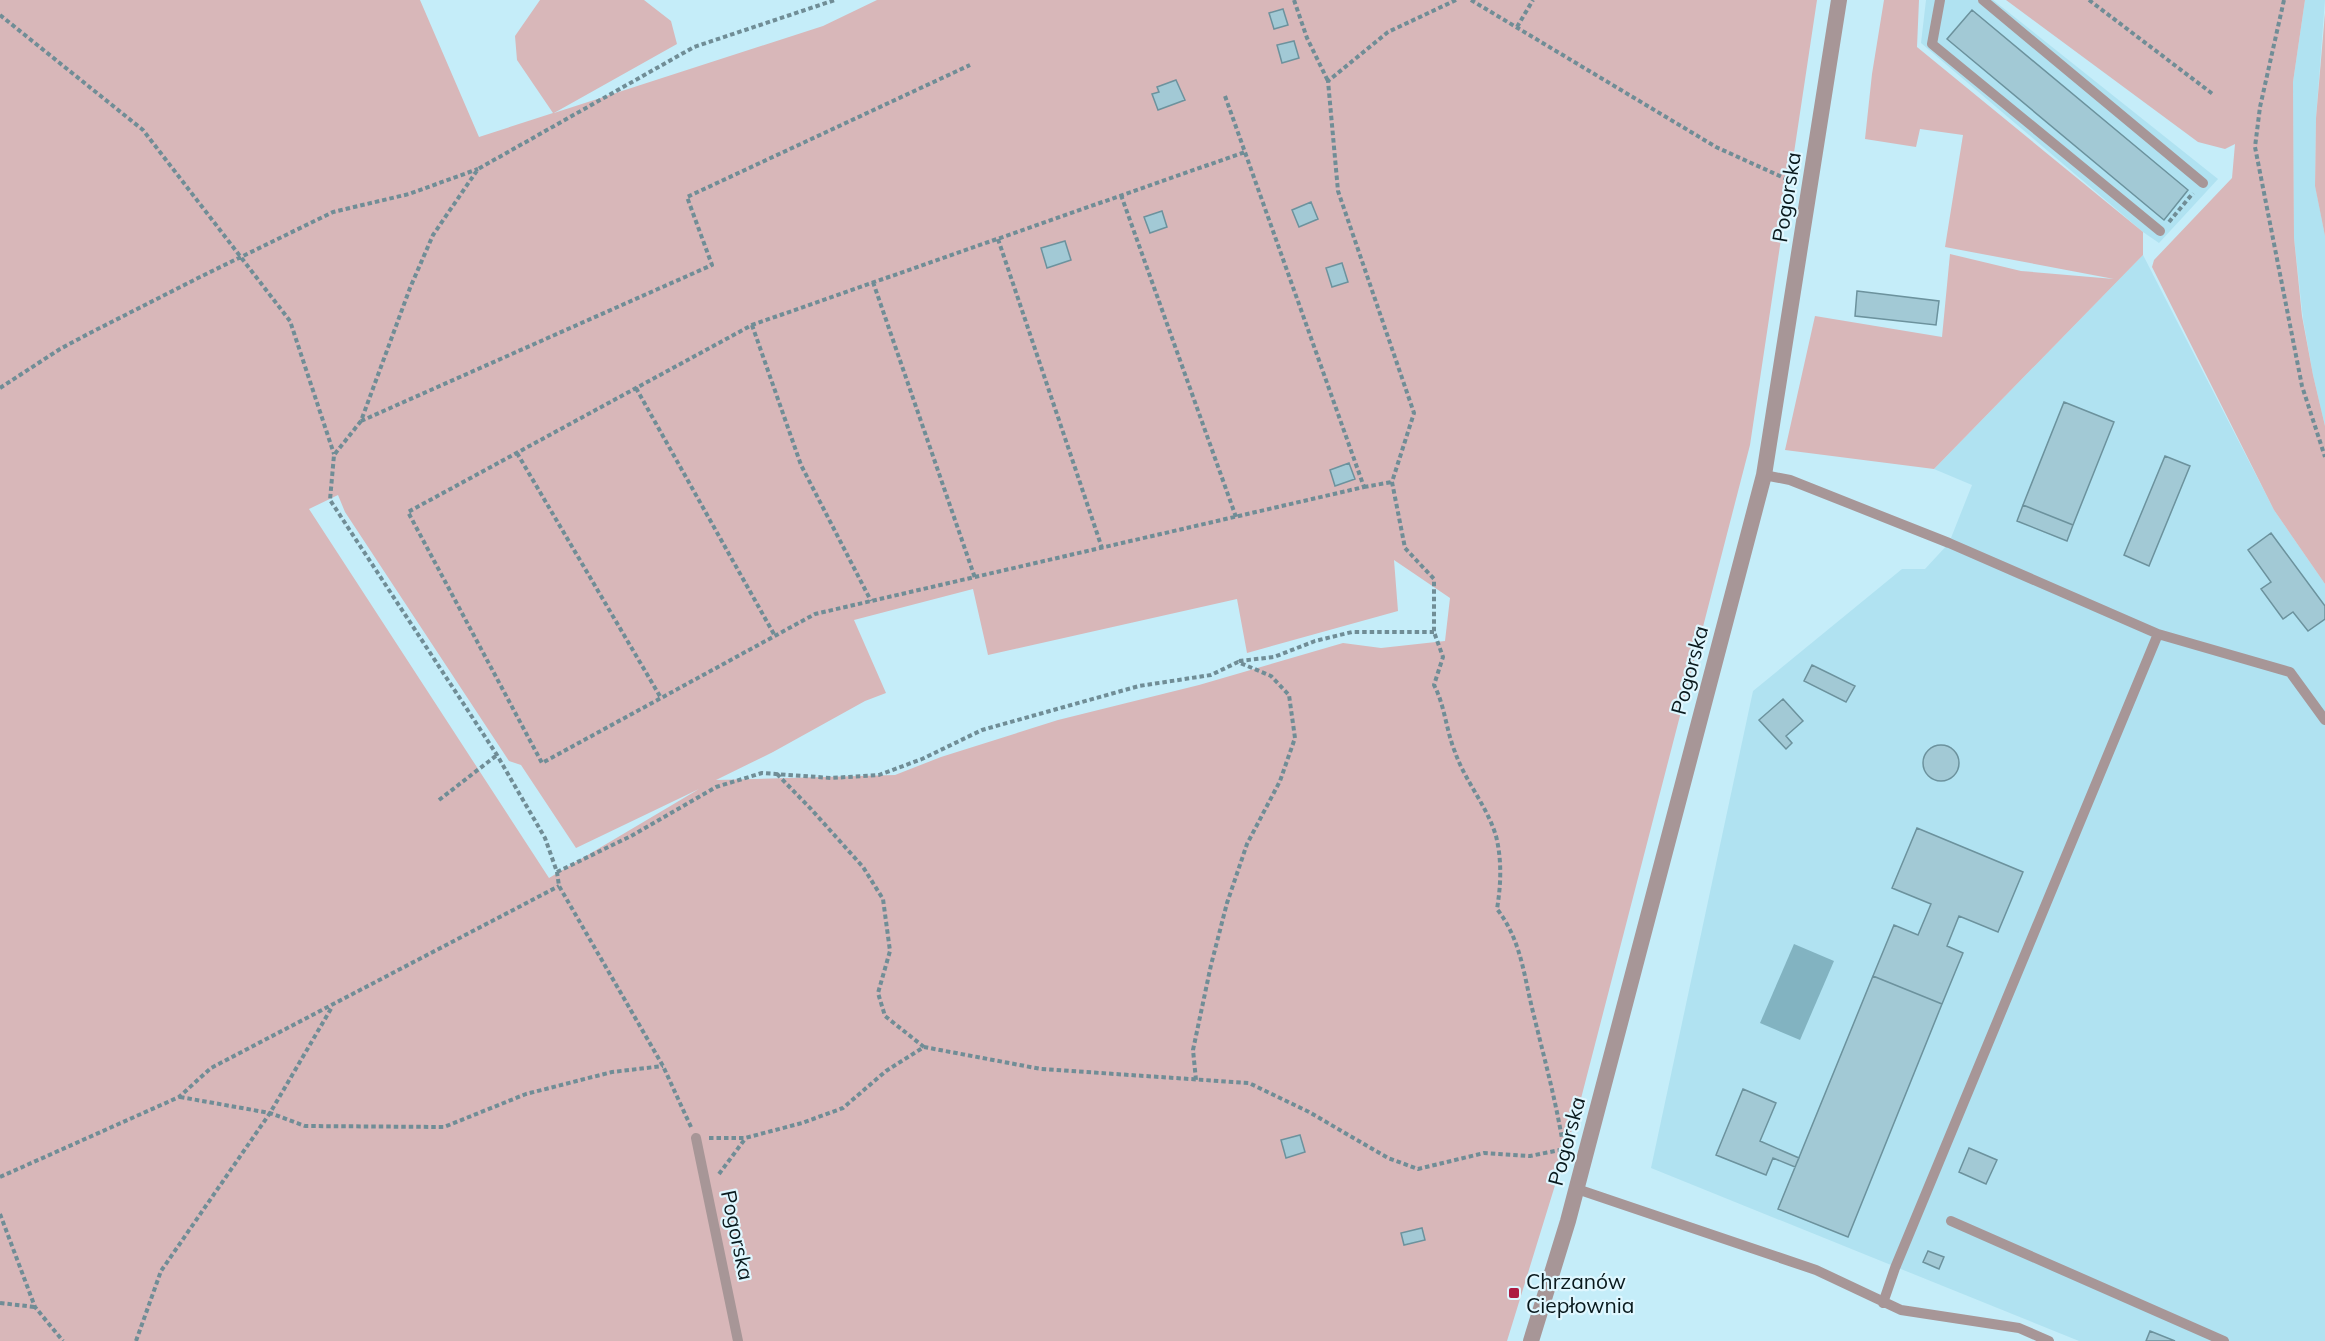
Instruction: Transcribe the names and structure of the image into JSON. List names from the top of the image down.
{
  "streets": {
    "street": ["Pogorska"]
  },
  "places": {
    "transit": ["Chrzanów Ciepłownia"]
  }
}
